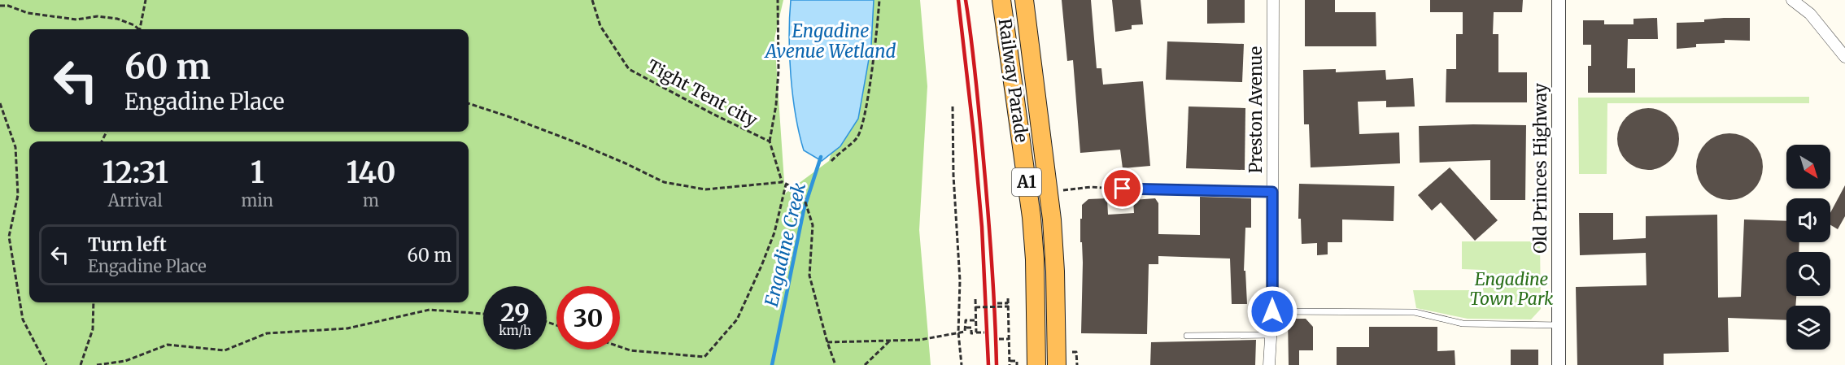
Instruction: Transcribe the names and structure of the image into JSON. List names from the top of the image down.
{
  "streets": {
    "highway": ["Railway Parade", "A1"],
    "street": ["Preston Avenue", "Old Princes Highway"],
    "path": ["Tight Tent city"]
  },
  "water": ["Engadine Avenue Wetland", "Engadine Creek"],
  "parks": ["Engadine Town Park"],
  "north": "bottom right",
  "page": {
    "turn": ["60 m", "Engadine Place"],
    "eta": [
      "12:31",
      "Arrival",
      "1",
      "min",
      "140",
      "m"
    ],
    "list": [
      {
        "name": "Turn left",
        "note": "Engadine Place",
        "value": "60 m"
      }
    ],
    "speed": "29 km/h",
    "limit": "30"
  }
}
